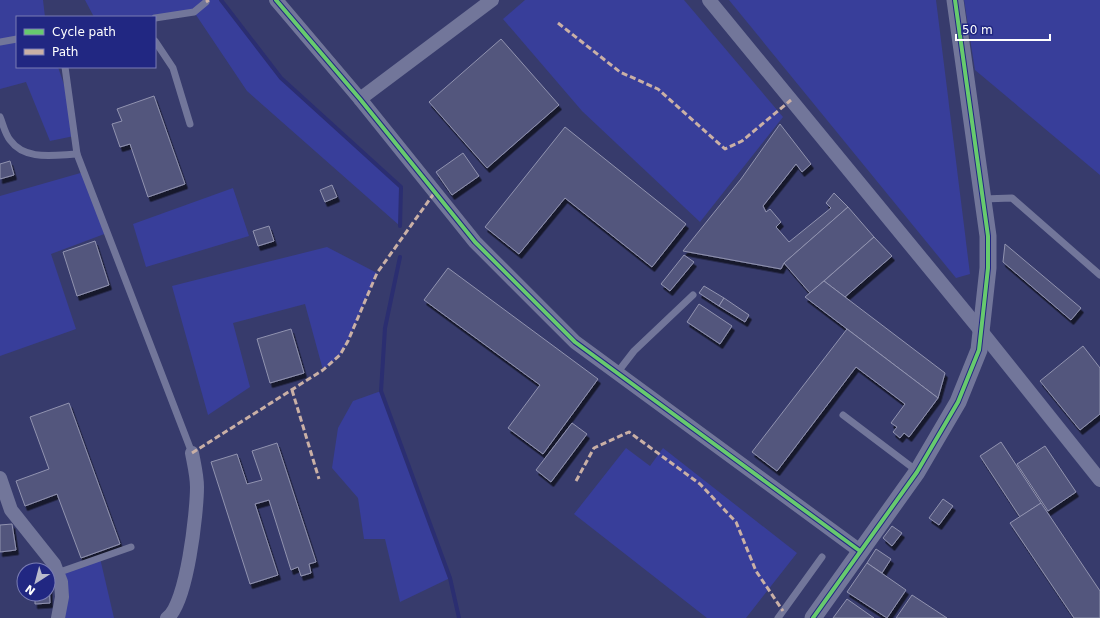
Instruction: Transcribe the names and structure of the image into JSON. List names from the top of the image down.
{
  "legend": ["Cycle path", "Path"],
  "scale_bar": "50 m",
  "north": "bottom left"
}
